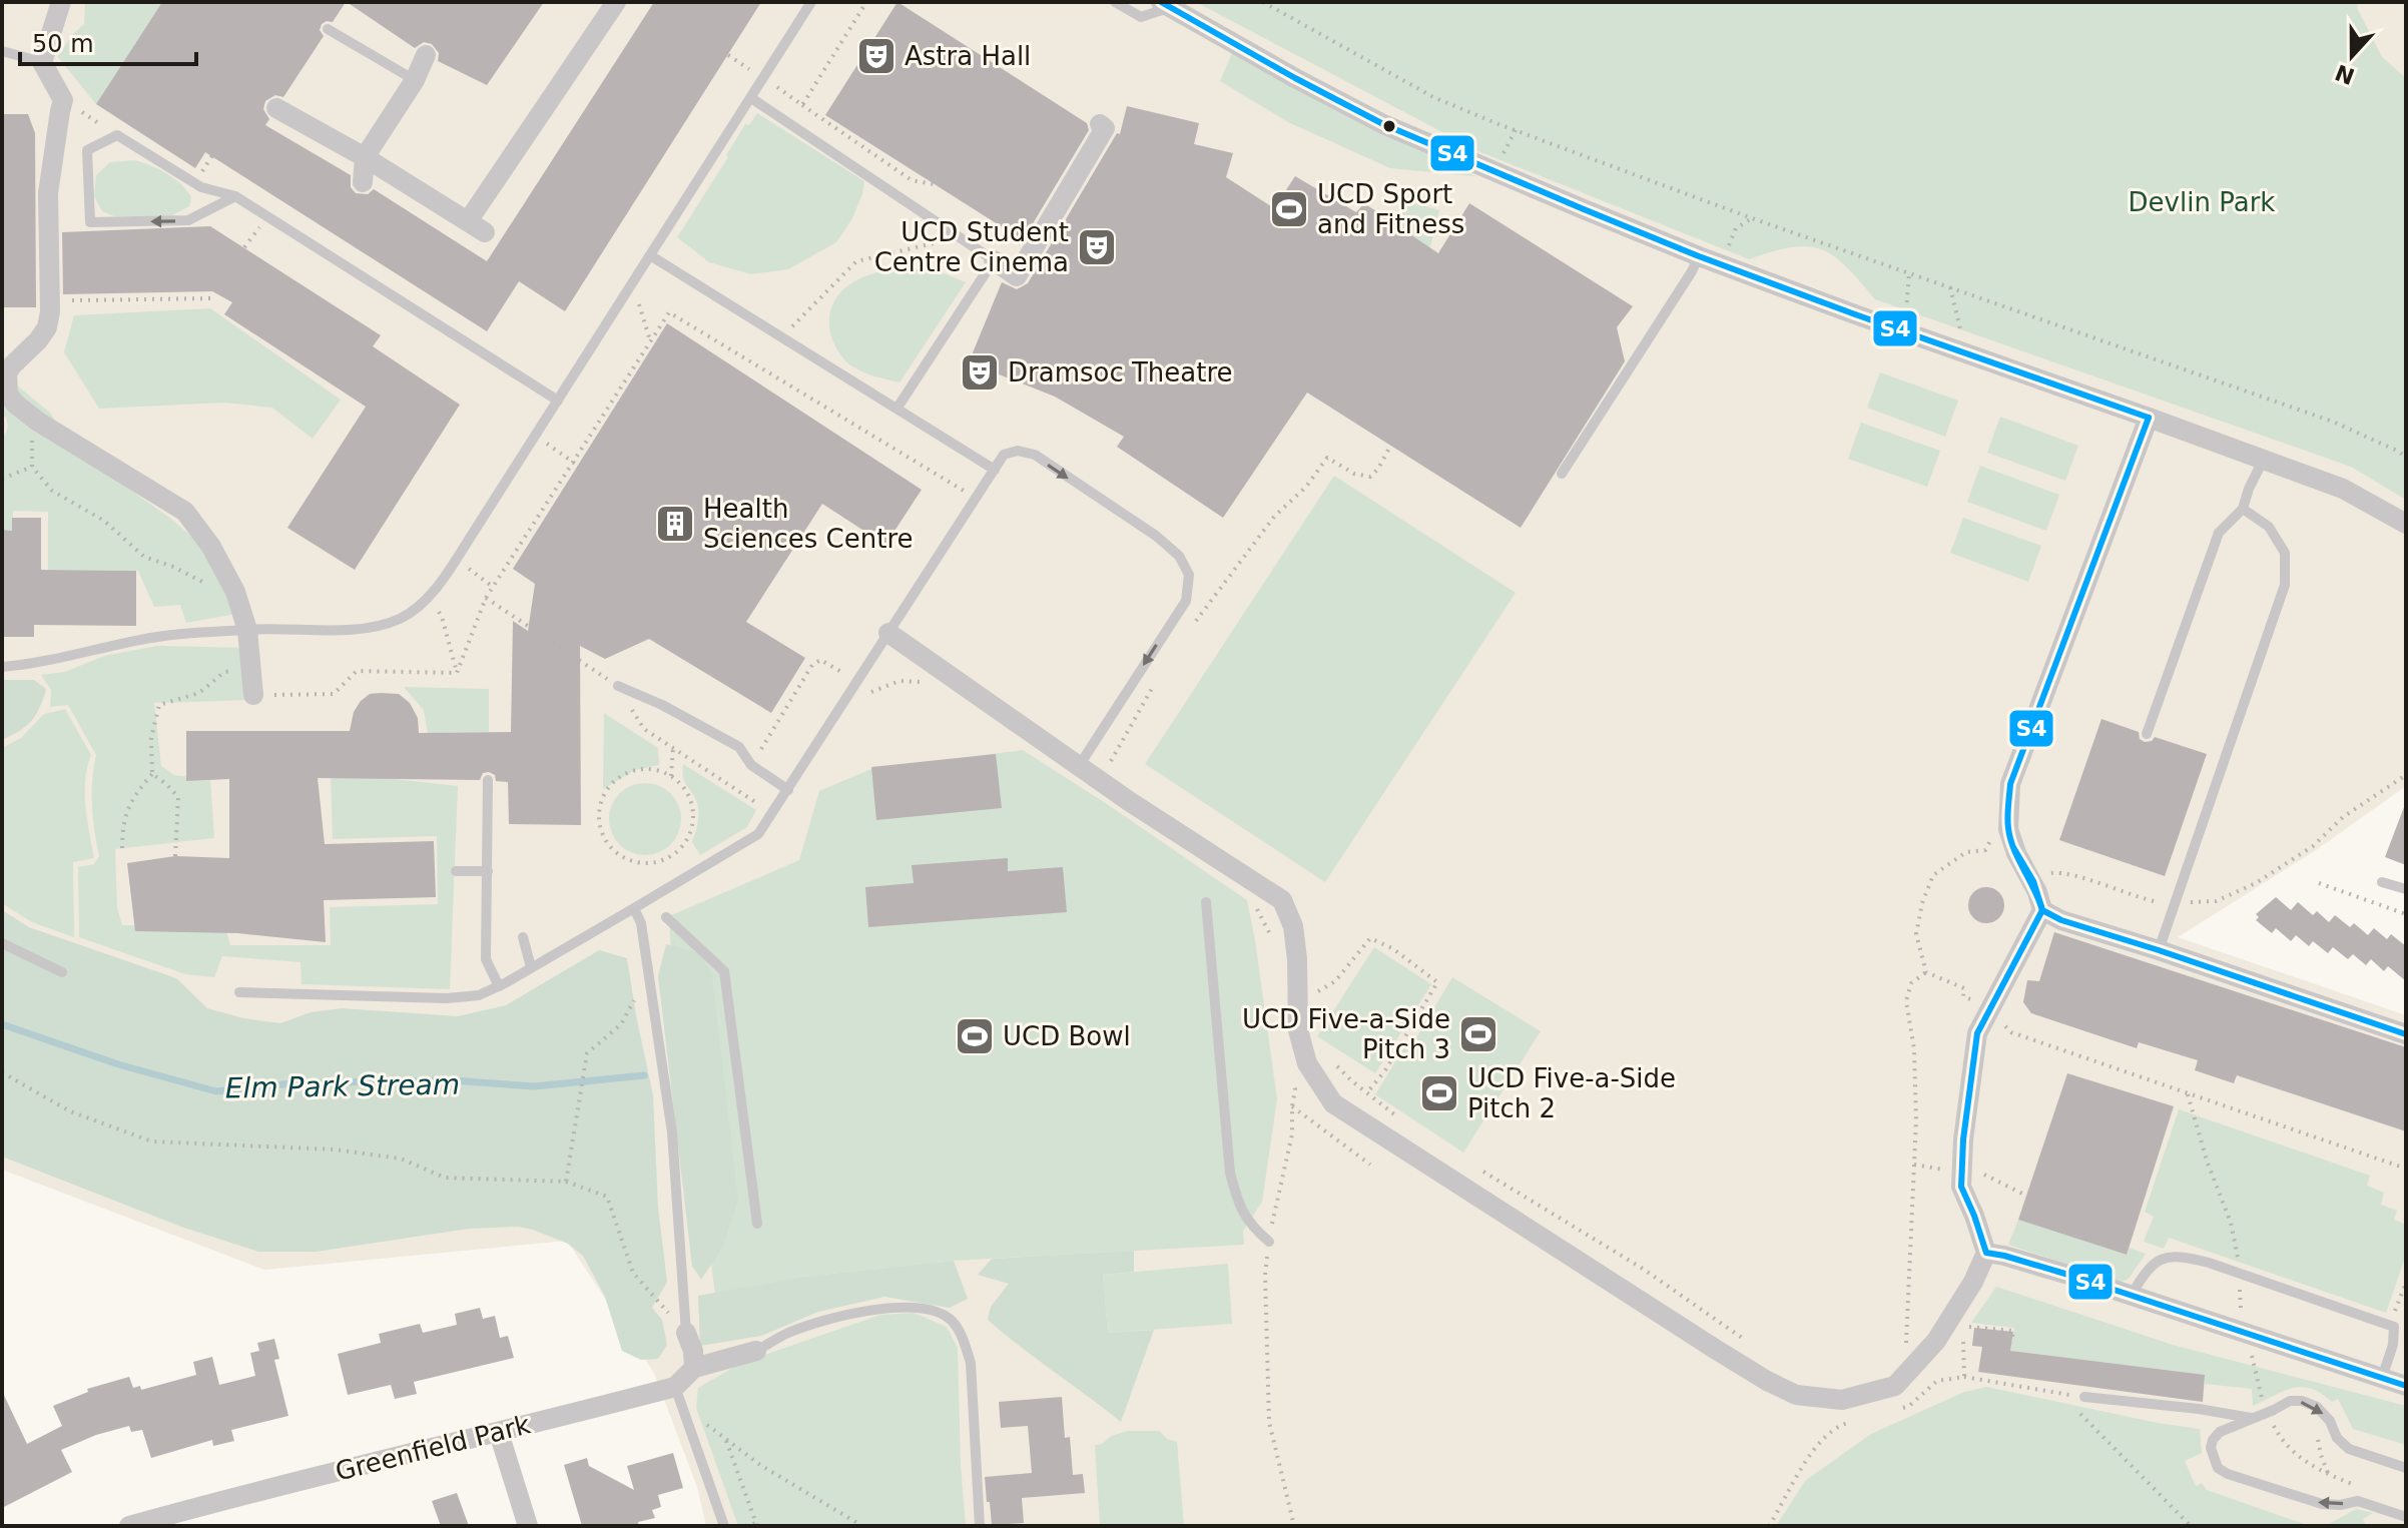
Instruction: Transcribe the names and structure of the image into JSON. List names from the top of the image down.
{
  "streets": {
    "street": ["Greenfield Park"]
  },
  "water": ["Elm Park Stream"],
  "parks": ["Devlin Park"],
  "places": {
    "theatre": ["Astra Hall", "UCD Student Centre Cinema", "Dramsoc Theatre"],
    "sports": [
      "UCD Sport and Fitness",
      "UCD Five-a-Side Pitch 3",
      "UCD Bowl",
      "UCD Five-a-Side Pitch 2"
    ],
    "building": ["Health Sciences Centre"]
  },
  "lines": ["transit line S4"],
  "scale_bar": "50 m",
  "north": "bottom"
}
